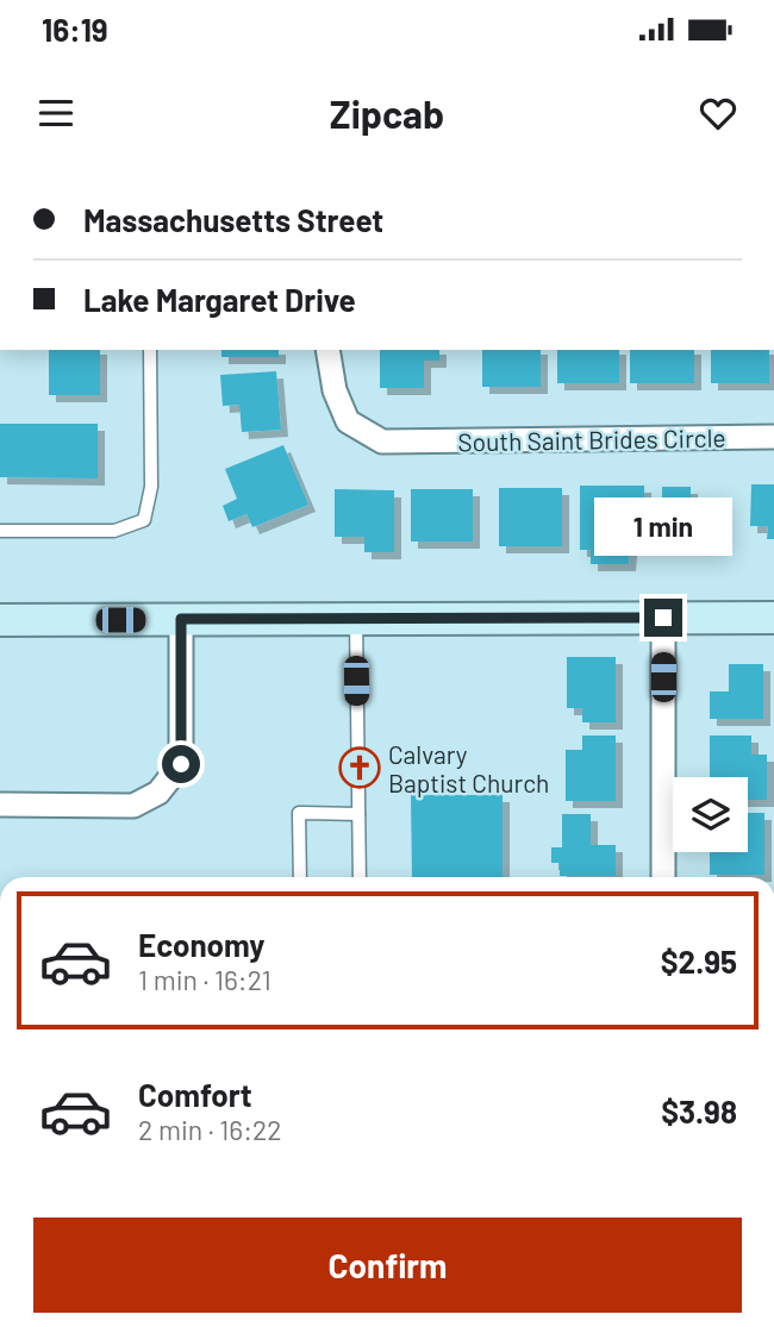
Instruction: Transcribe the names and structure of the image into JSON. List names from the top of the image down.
{
  "streets": {
    "street": ["South Saint Brides Circle"]
  },
  "places": {
    "church": ["Calvary Baptist Church"]
  },
  "page": {
    "status": "16:19",
    "header": "Zipcab",
    "banner": ["Massachusetts Street", "Lake Margaret Drive"],
    "bubble": "1 min",
    "list": [
      {
        "name": "Economy",
        "note": "1 min · 16:21",
        "value": "$2.95"
      },
      {
        "name": "Comfort",
        "note": "2 min · 16:22",
        "value": "$3.98"
      }
    ],
    "buttons": "Confirm"
  }
}
